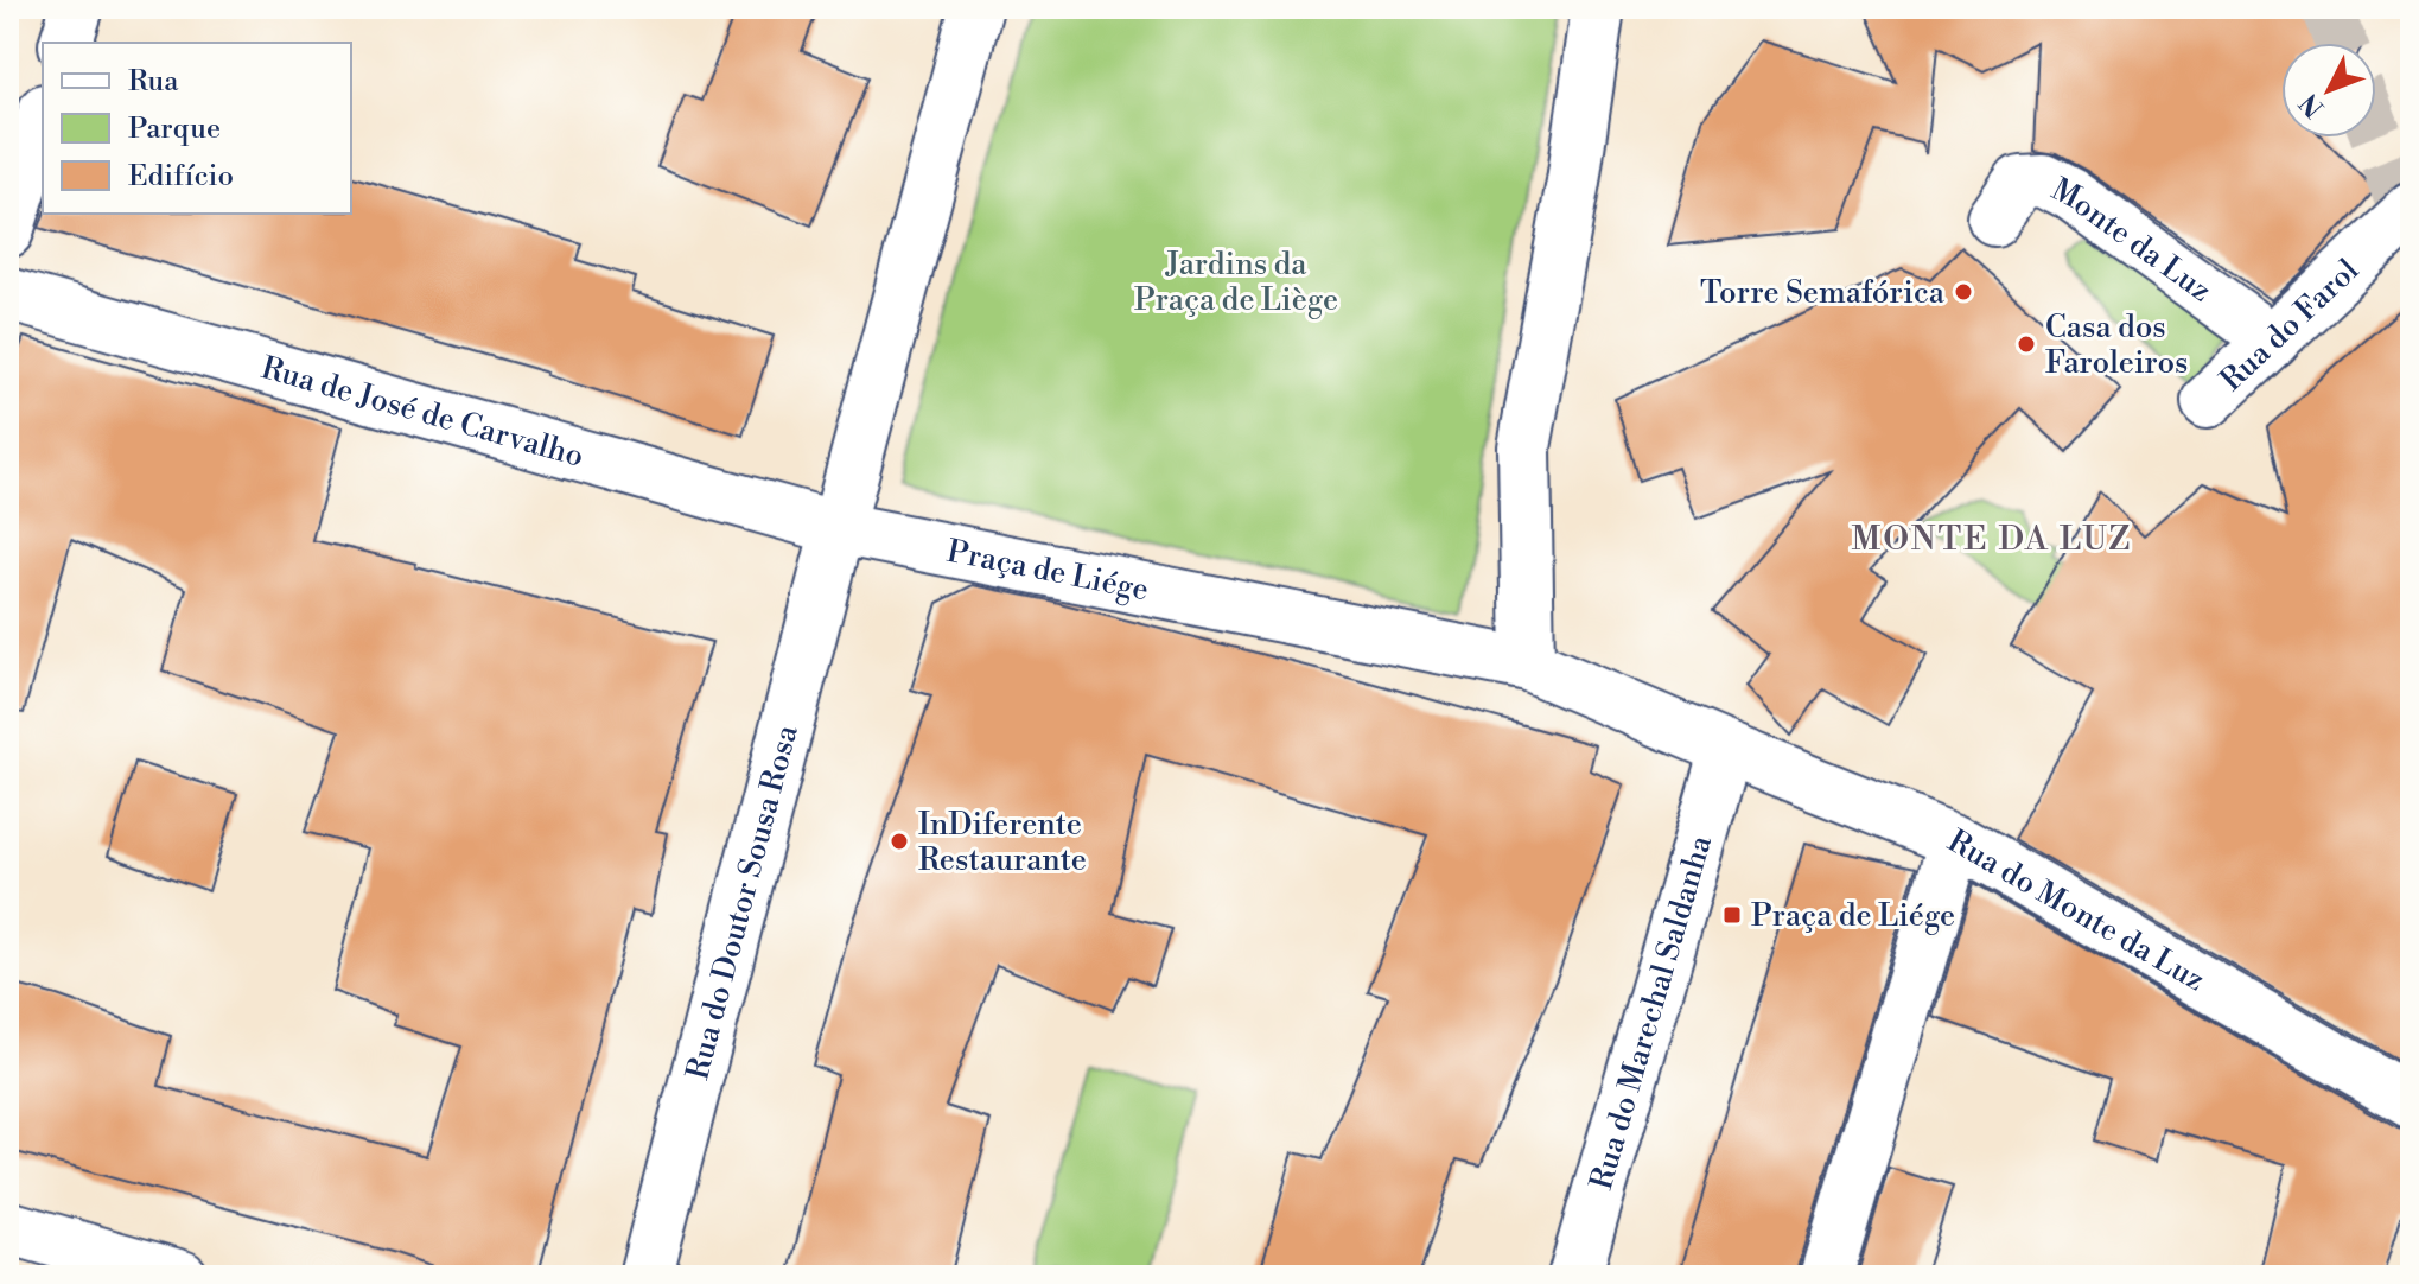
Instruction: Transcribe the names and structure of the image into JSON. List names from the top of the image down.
{
  "streets": {
    "street": [
      "Monte da Luz",
      "Rua do Farol",
      "Rua de José de Carvalho",
      "Praça de Liége",
      "Rua do Doutor Sousa Rosa",
      "Rua do Monte da Luz",
      "Rua do Marechal Saldanha"
    ]
  },
  "crossings": [
    ["Monte da Luz", "Rua do Farol"],
    ["Rua de José de Carvalho", "Praça de Liége"],
    ["Rua de José de Carvalho", "Rua do Doutor Sousa Rosa"],
    ["Praça de Liége", "Rua do Doutor Sousa Rosa"],
    ["Praça de Liége", "Rua do Monte da Luz"],
    ["Praça de Liége", "Rua do Marechal Saldanha"],
    ["Rua do Monte da Luz", "Rua do Marechal Saldanha"]
  ],
  "districts": ["MONTE DA LUZ"],
  "parks": ["Jardins da Praça de Liège"],
  "places": {
    "other": ["Torre Semafórica", "Casa dos Faroleiros", "InDiferente Restaurante"],
    "transit": ["Praça de Liége"]
  },
  "legend": ["Rua", "Parque", "Edifício"],
  "north": "bottom left"
}
